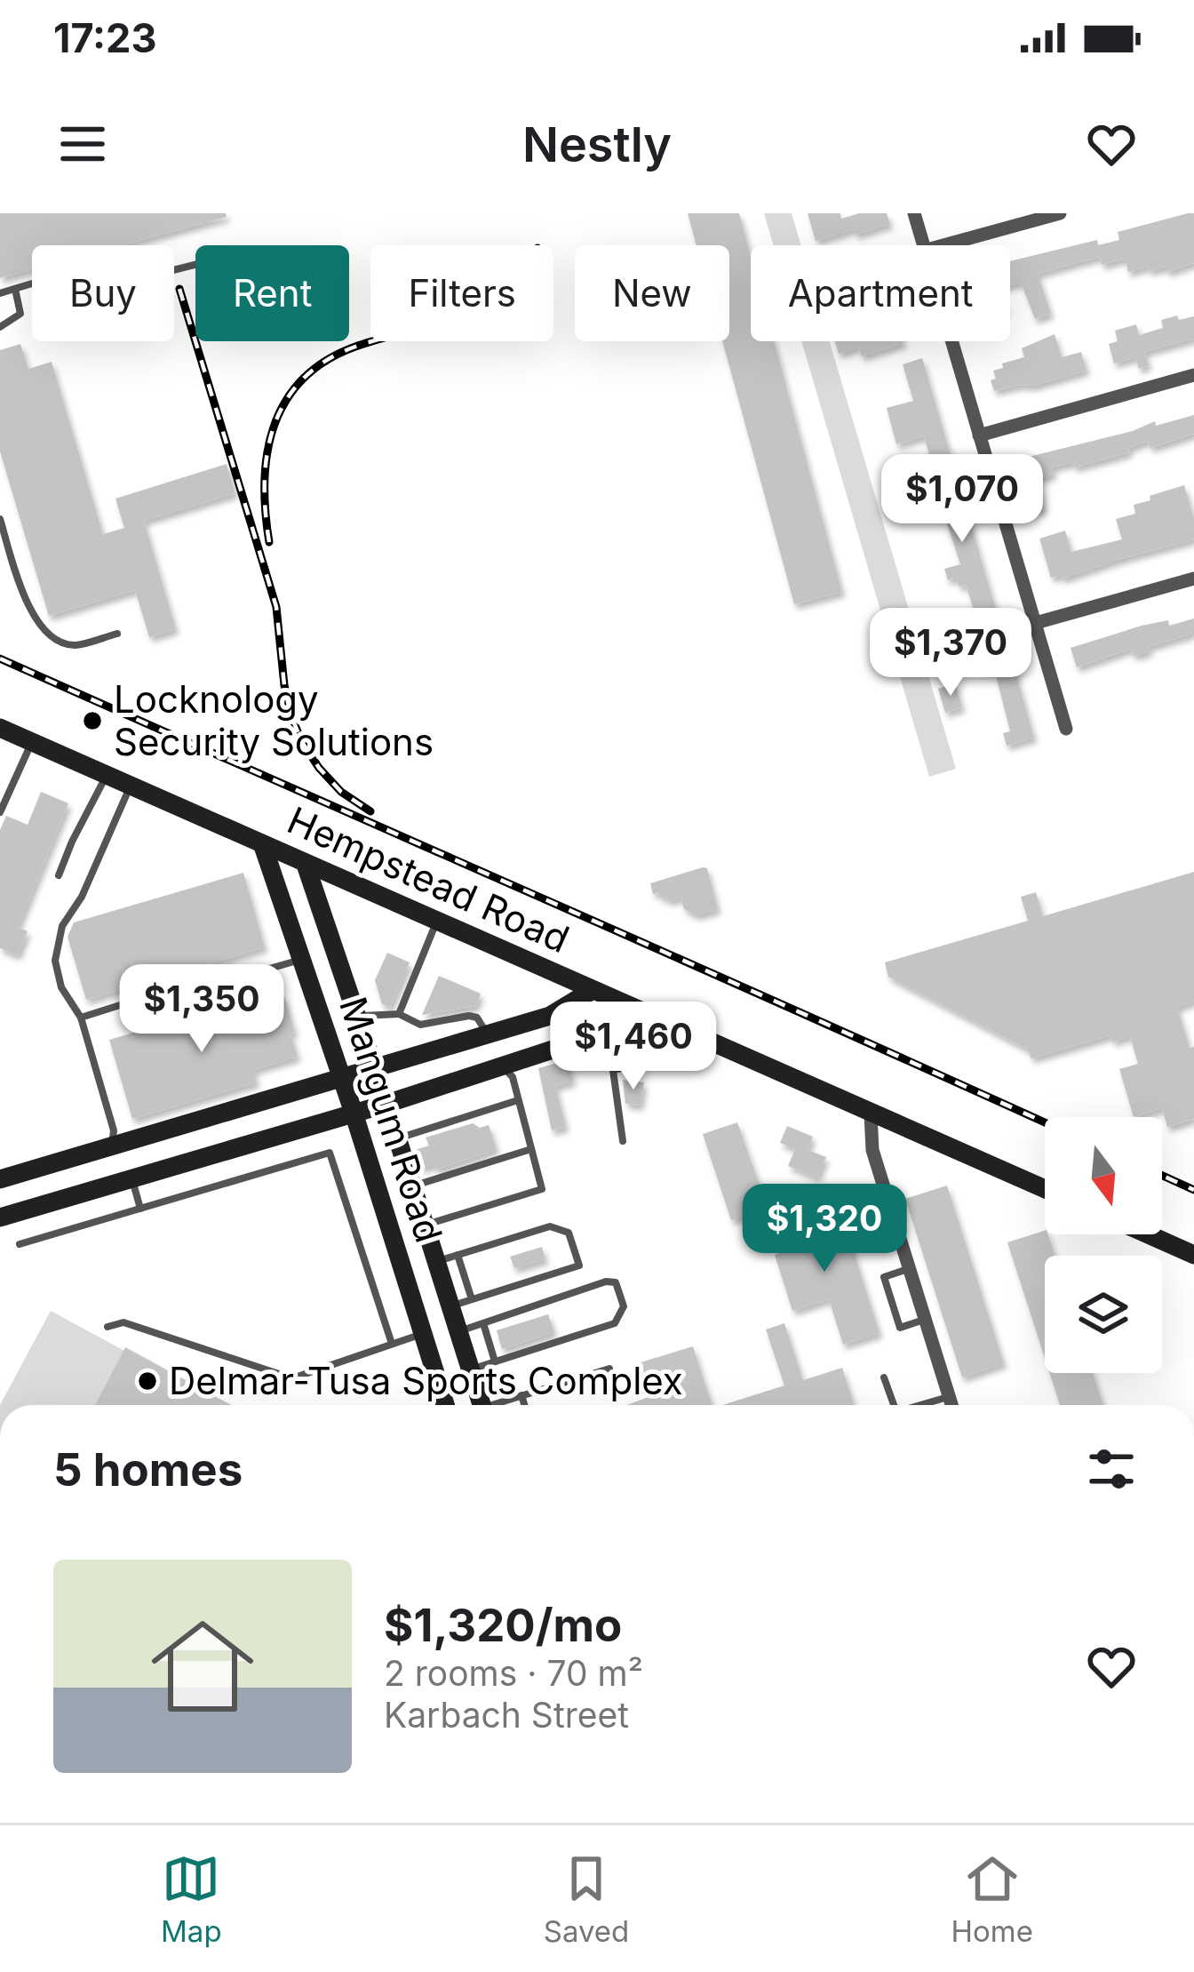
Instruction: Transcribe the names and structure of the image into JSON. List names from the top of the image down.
{
  "streets": {
    "main road": ["Hempstead Road", "Mangum Road"]
  },
  "crossings": [
    ["Hempstead Road", "Mangum Road"]
  ],
  "places": ["Locknology Security Solutions", "Delmar-Tusa Sports Complex"],
  "north": "bottom",
  "page": {
    "status": "17:23",
    "header": "Nestly",
    "chip": [
      "Buy",
      "Rent",
      "Filters",
      "New",
      "Apartment"
    ],
    "price": [
      "$1,070",
      "$1,370",
      "$1,350",
      "$1,460",
      "$1,320"
    ],
    "heading": "5 homes",
    "list": [
      {
        "name": "$1,320/mo",
        "note": "2 rooms · 70 m² · Karbach Street"
      }
    ],
    "tabs": ["Map", "Saved", "Home"]
  }
}
